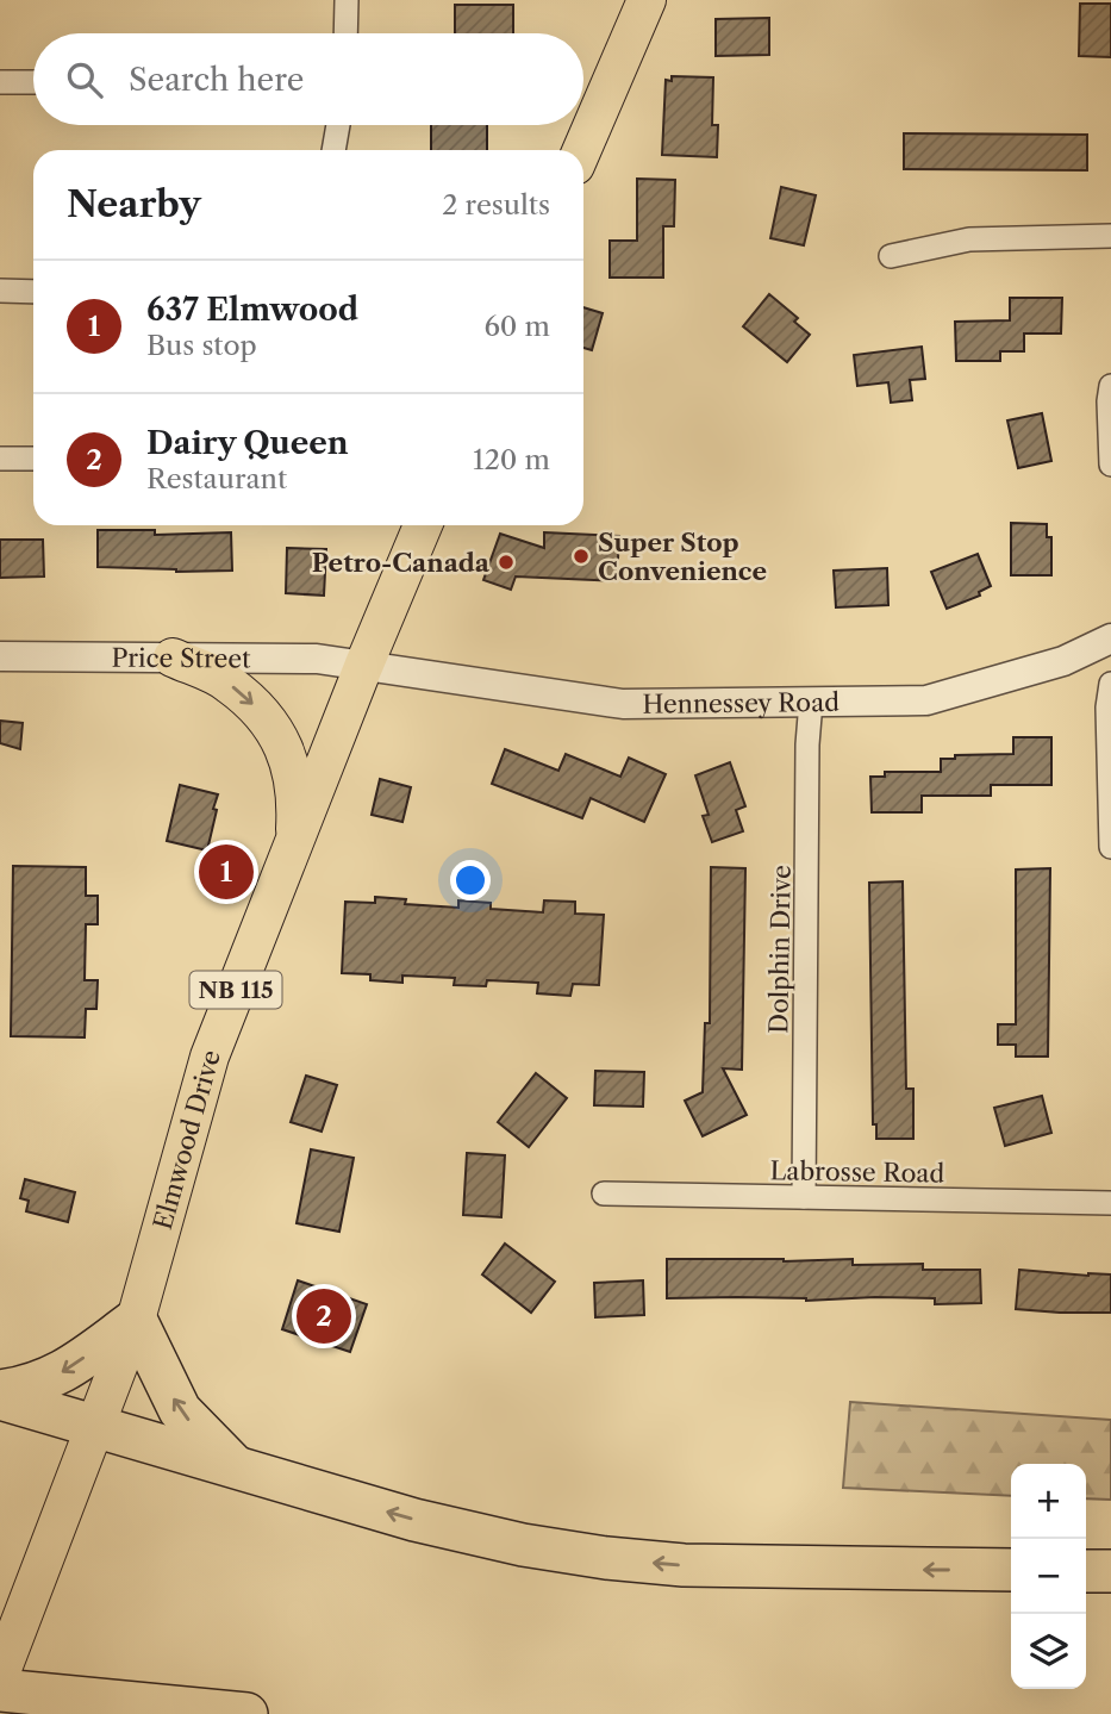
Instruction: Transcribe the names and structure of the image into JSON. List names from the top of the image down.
{
  "streets": {
    "main road": ["NB 115", "Elmwood Drive"],
    "street": [
      "Price Street",
      "Hennessey Road",
      "Dolphin Drive",
      "Labrosse Road"
    ]
  },
  "crossings": [
    ["Price Street", "Hennessey Road"],
    ["Price Street", "Elmwood Drive"],
    ["Hennessey Road", "Dolphin Drive"],
    ["Hennessey Road", "Elmwood Drive"],
    ["Dolphin Drive", "Labrosse Road"]
  ],
  "places": ["Super Stop Convenience", "Petro-Canada"],
  "page": {
    "search": "Search here",
    "heading": ["Nearby", "2 results"],
    "list": [
      {
        "mark": "1",
        "name": "637 Elmwood",
        "note": "Bus stop",
        "value": "60 m"
      },
      {
        "mark": "2",
        "name": "Dairy Queen",
        "note": "Restaurant",
        "value": "120 m"
      }
    ],
    "pins": ["1", "2"],
    "map_buttons": ["+", "−"]
  }
}
